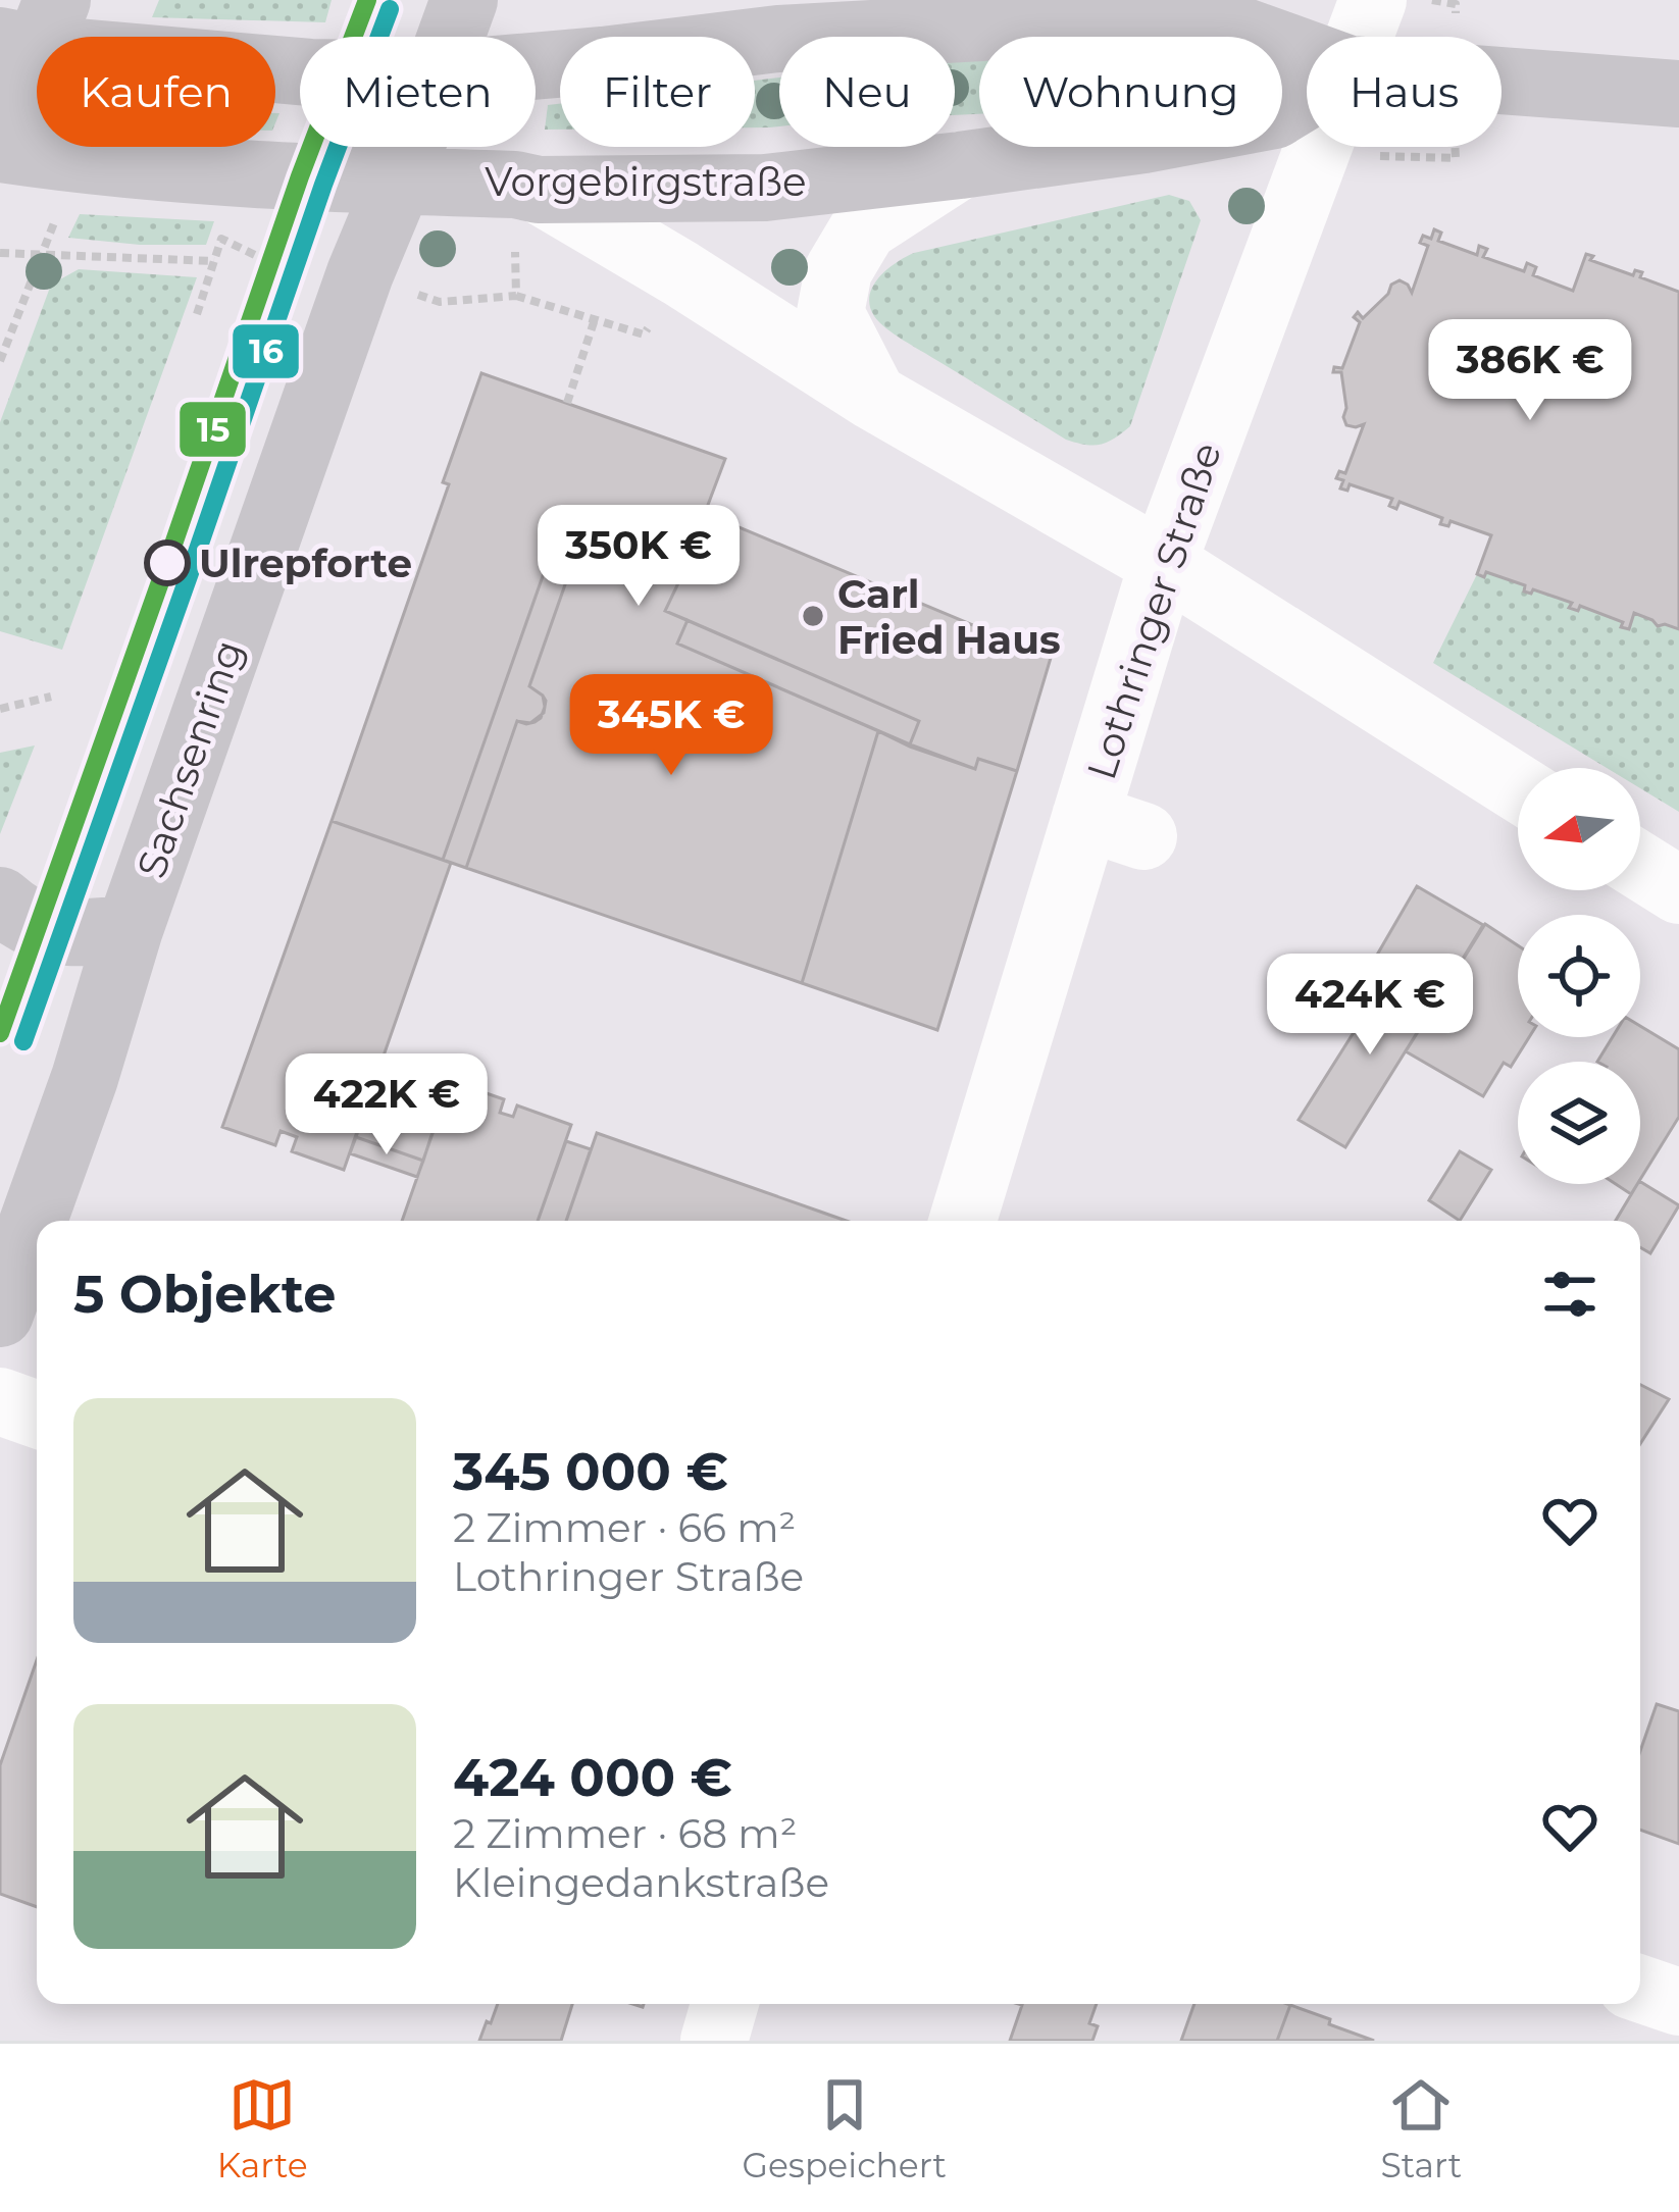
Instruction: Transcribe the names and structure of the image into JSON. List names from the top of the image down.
{
  "streets": {
    "main road": ["Vorgebirgstraße", "Sachsenring"],
    "street": ["Lothringer Straße"]
  },
  "crossings": [
    ["Vorgebirgstraße", "Sachsenring"]
  ],
  "places": ["Ulrepforte", "Carl Fried Haus"],
  "lines": ["transit line 15", "transit line 16"],
  "north": "left",
  "page": {
    "chip": [
      "Kaufen",
      "Mieten",
      "Filter",
      "Neu",
      "Wohnung",
      "Haus"
    ],
    "price": [
      "386K €",
      "350K €",
      "345K €",
      "424K €",
      "422K €"
    ],
    "heading": "5 Objekte",
    "list": [
      {
        "name": "345 000 €",
        "note": "2 Zimmer · 66 m² · Lothringer Straße"
      },
      {
        "name": "424 000 €",
        "note": "2 Zimmer · 68 m² · Kleingedankstraße"
      }
    ],
    "tabs": ["Karte", "Gespeichert", "Start"]
  }
}
